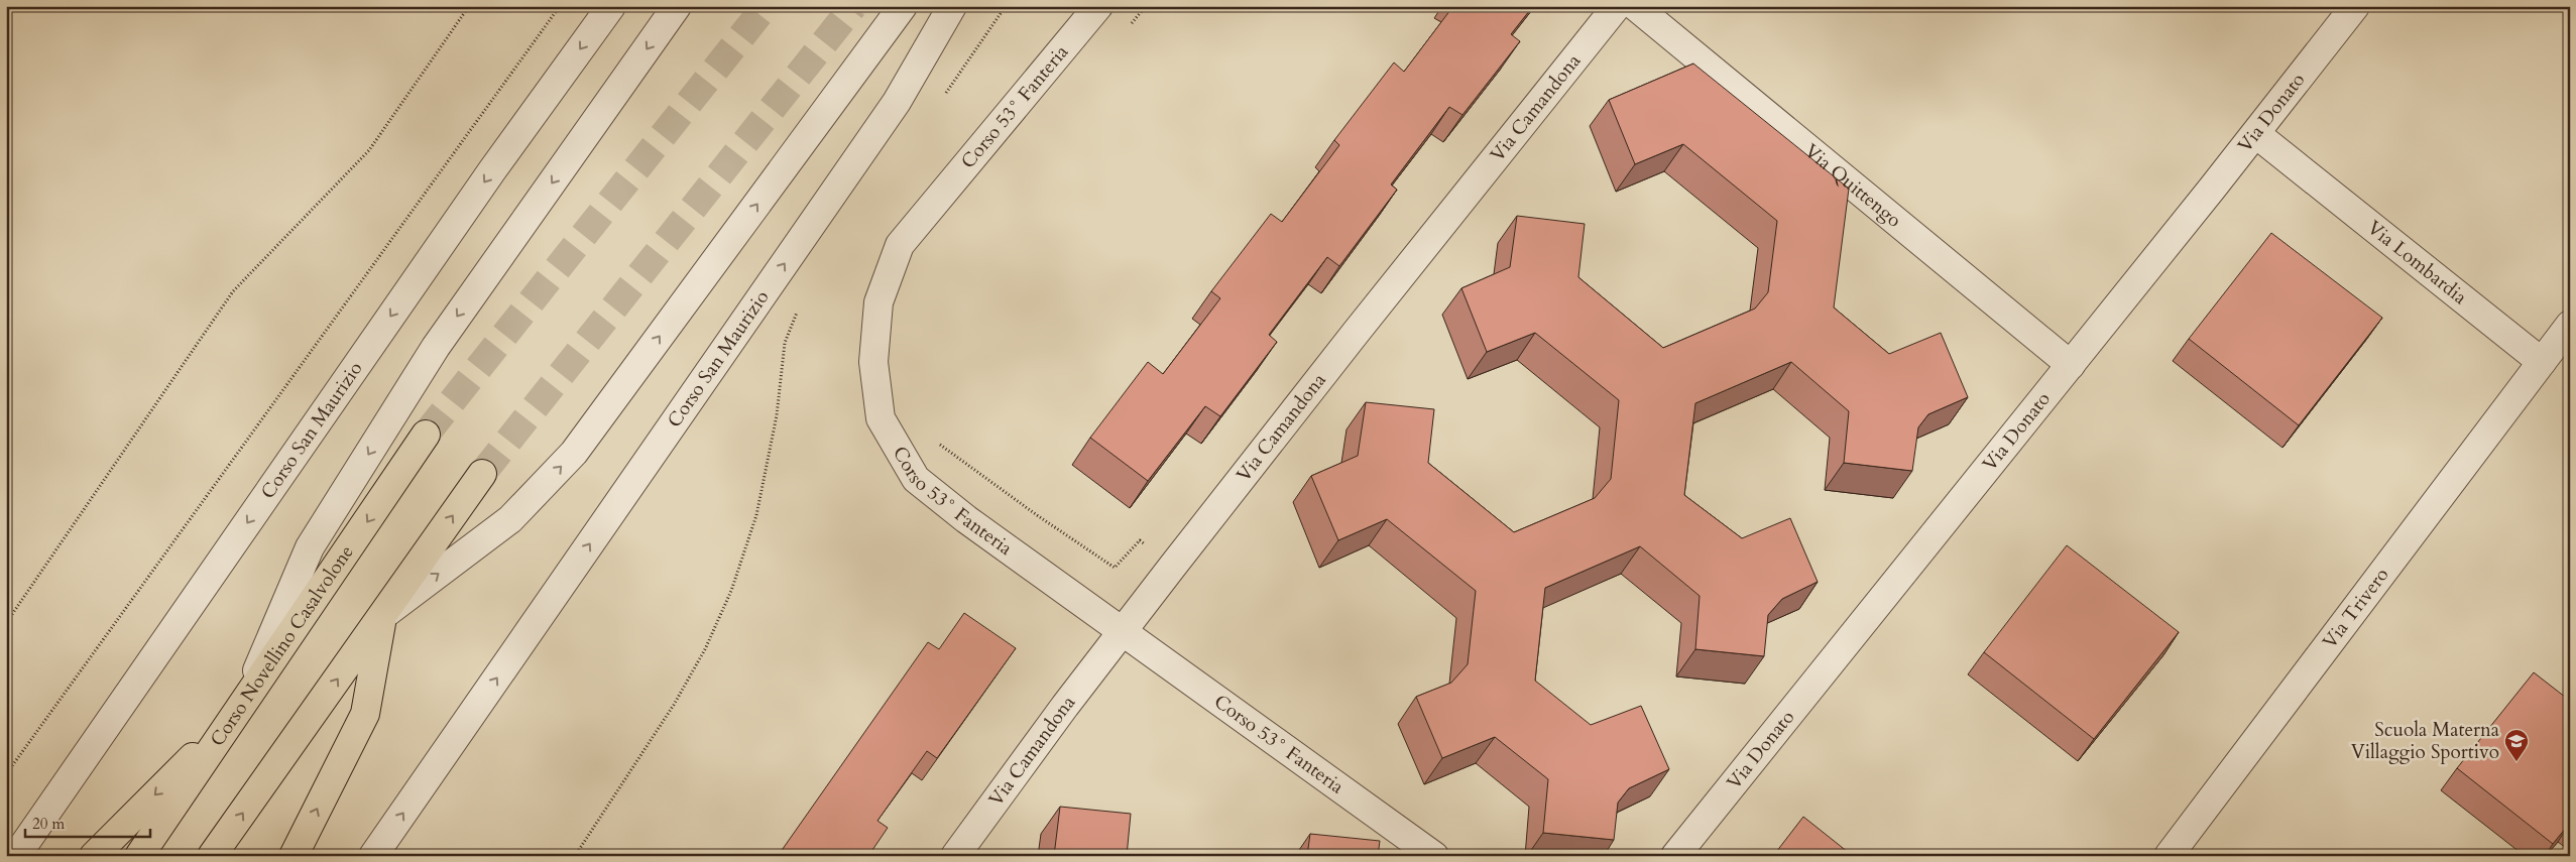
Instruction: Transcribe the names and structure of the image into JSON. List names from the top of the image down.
{
  "streets": {
    "highway": ["Corso Novellino Casalvolone"],
    "street": [
      "Corso 53° Fanteria",
      "Via Camandona",
      "Via Donato",
      "Via Quittengo",
      "Via Lombardia",
      "Corso San Maurizio",
      "Via Trivero"
    ]
  },
  "crossings": [
    ["Corso 53° Fanteria", "Via Camandona"],
    ["Via Donato", "Via Quittengo"],
    ["Via Donato", "Via Lombardia"],
    ["Via Lombardia", "Via Trivero"]
  ],
  "places": {
    "school or university": ["Scuola Materna Villaggio Sportivo"]
  },
  "scale_bar": "20 m"
}
